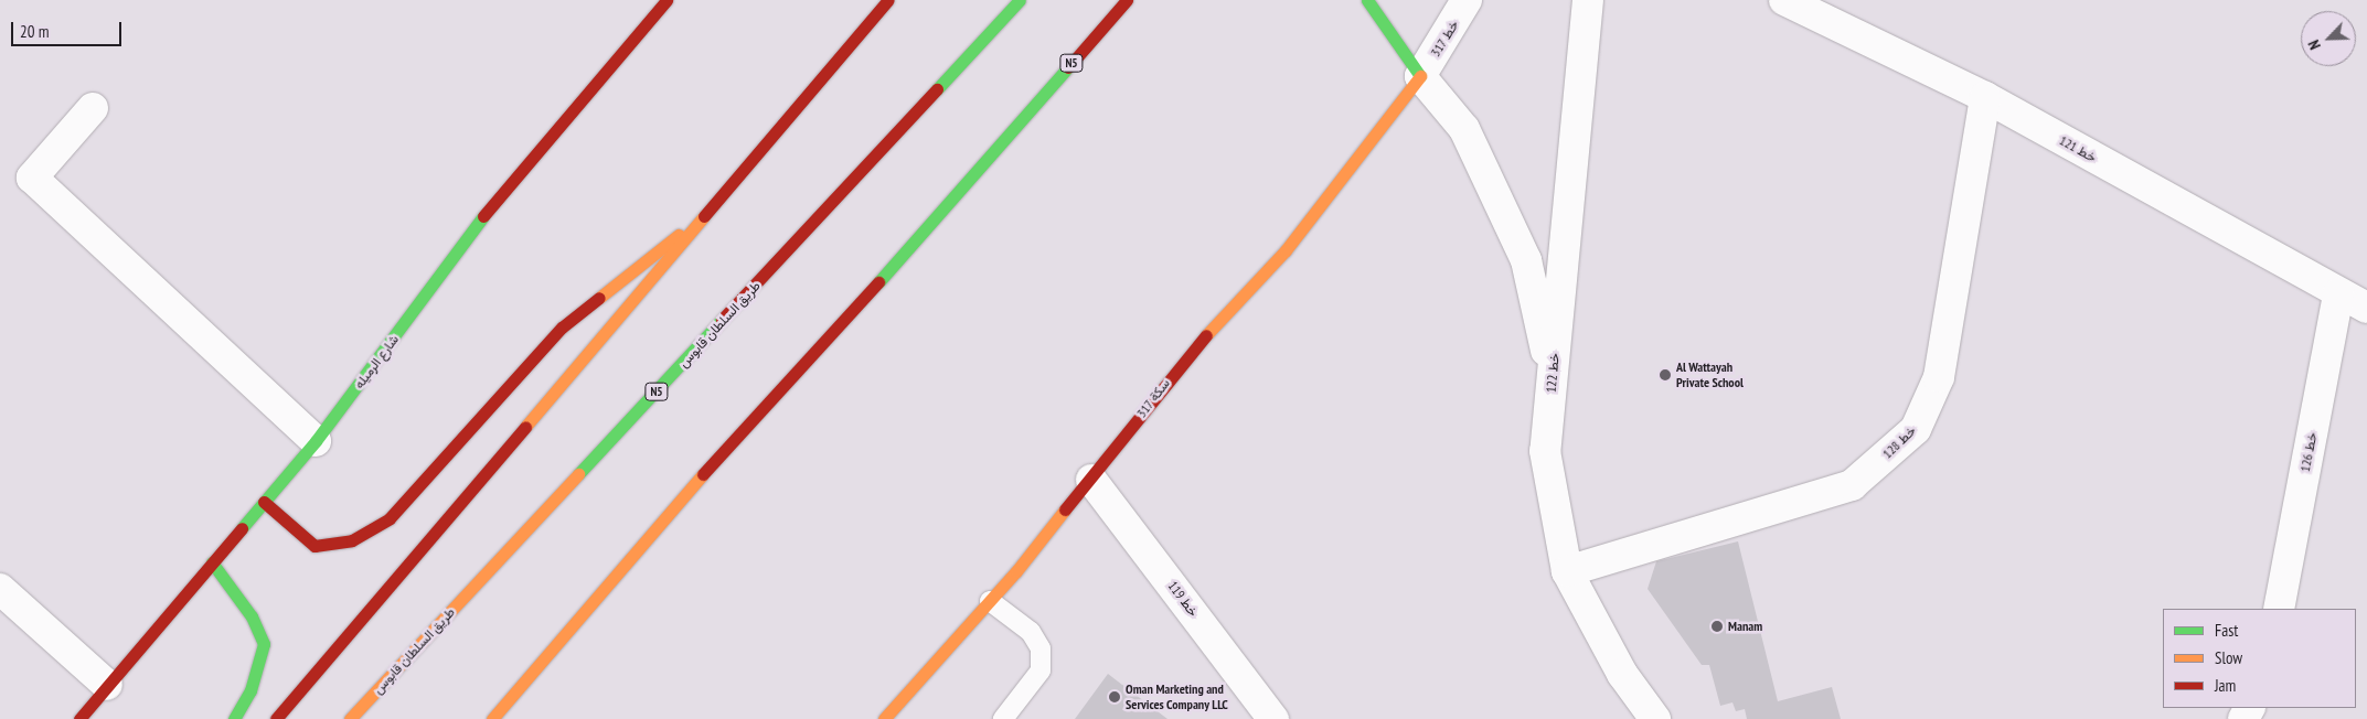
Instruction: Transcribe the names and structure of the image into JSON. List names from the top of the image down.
{
  "streets": {
    "main road": [
      "N5",
      "طريق السلطان قابوس",
      "شارع الرميله",
      "سكة 317"
    ],
    "street": [
      "خط 317",
      "خط 121",
      "خط 122",
      "خط 128",
      "خط 126",
      "خط 119"
    ]
  },
  "crossings": [
    ["خط 317", "سكة 317"],
    ["خط 121", "خط 128"],
    ["خط 121", "خط 126"],
    ["خط 122", "خط 128"],
    ["سكة 317", "خط 119"]
  ],
  "places": ["Al Wattayah Private School", "Manam", "Oman Marketing and Services Company LLC"],
  "legend": ["Fast", "Slow", "Jam"],
  "scale_bar": "20 m",
  "north": "bottom left"
}
